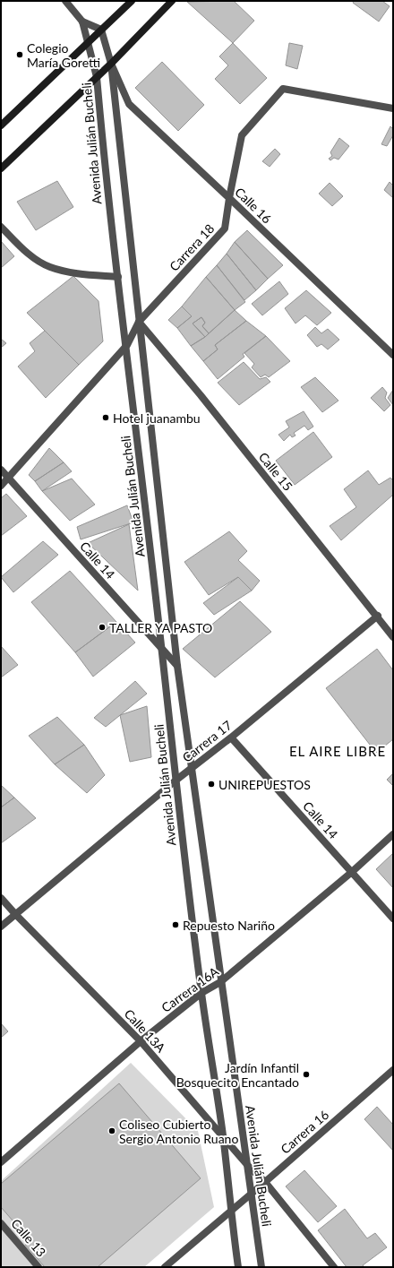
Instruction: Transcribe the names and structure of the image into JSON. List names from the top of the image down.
{
  "streets": {
    "street": [
      "Avenida Julián Bucheli",
      "Calle 16",
      "Carrera 18",
      "Calle 15",
      "Calle 14",
      "Carrera 17",
      "Carrera 16A",
      "Calle 13A",
      "Carrera 16",
      "Calle 13"
    ]
  },
  "crossings": [
    ["Avenida Julián Bucheli", "Calle 16"],
    ["Avenida Julián Bucheli", "Carrera 18"],
    ["Avenida Julián Bucheli", "Calle 15"],
    ["Avenida Julián Bucheli", "Calle 14"],
    ["Avenida Julián Bucheli", "Carrera 17"],
    ["Avenida Julián Bucheli", "Carrera 16A"],
    ["Avenida Julián Bucheli", "Calle 13A"],
    ["Avenida Julián Bucheli", "Carrera 16"],
    ["Calle 16", "Carrera 18"],
    ["Carrera 18", "Calle 15"],
    ["Carrera 18", "Calle 14"],
    ["Calle 15", "Carrera 17"],
    ["Calle 14", "Carrera 17"],
    ["Calle 14", "Carrera 16A"],
    ["Carrera 17", "Calle 13A"],
    ["Carrera 16A", "Calle 13A"],
    ["Calle 13A", "Carrera 16"]
  ],
  "districts": ["EL AIRE LIBRE"],
  "places": [
    "Colegio María Goretti",
    "Hotel juanambu",
    "TALLER YA PASTO",
    "UNIREPUESTOS",
    "Repuesto Nariño",
    "Jardín Infantil Bosquecito Encantado",
    "Coliseo Cubierto Sergio Antonio Ruano"
  ]
}
